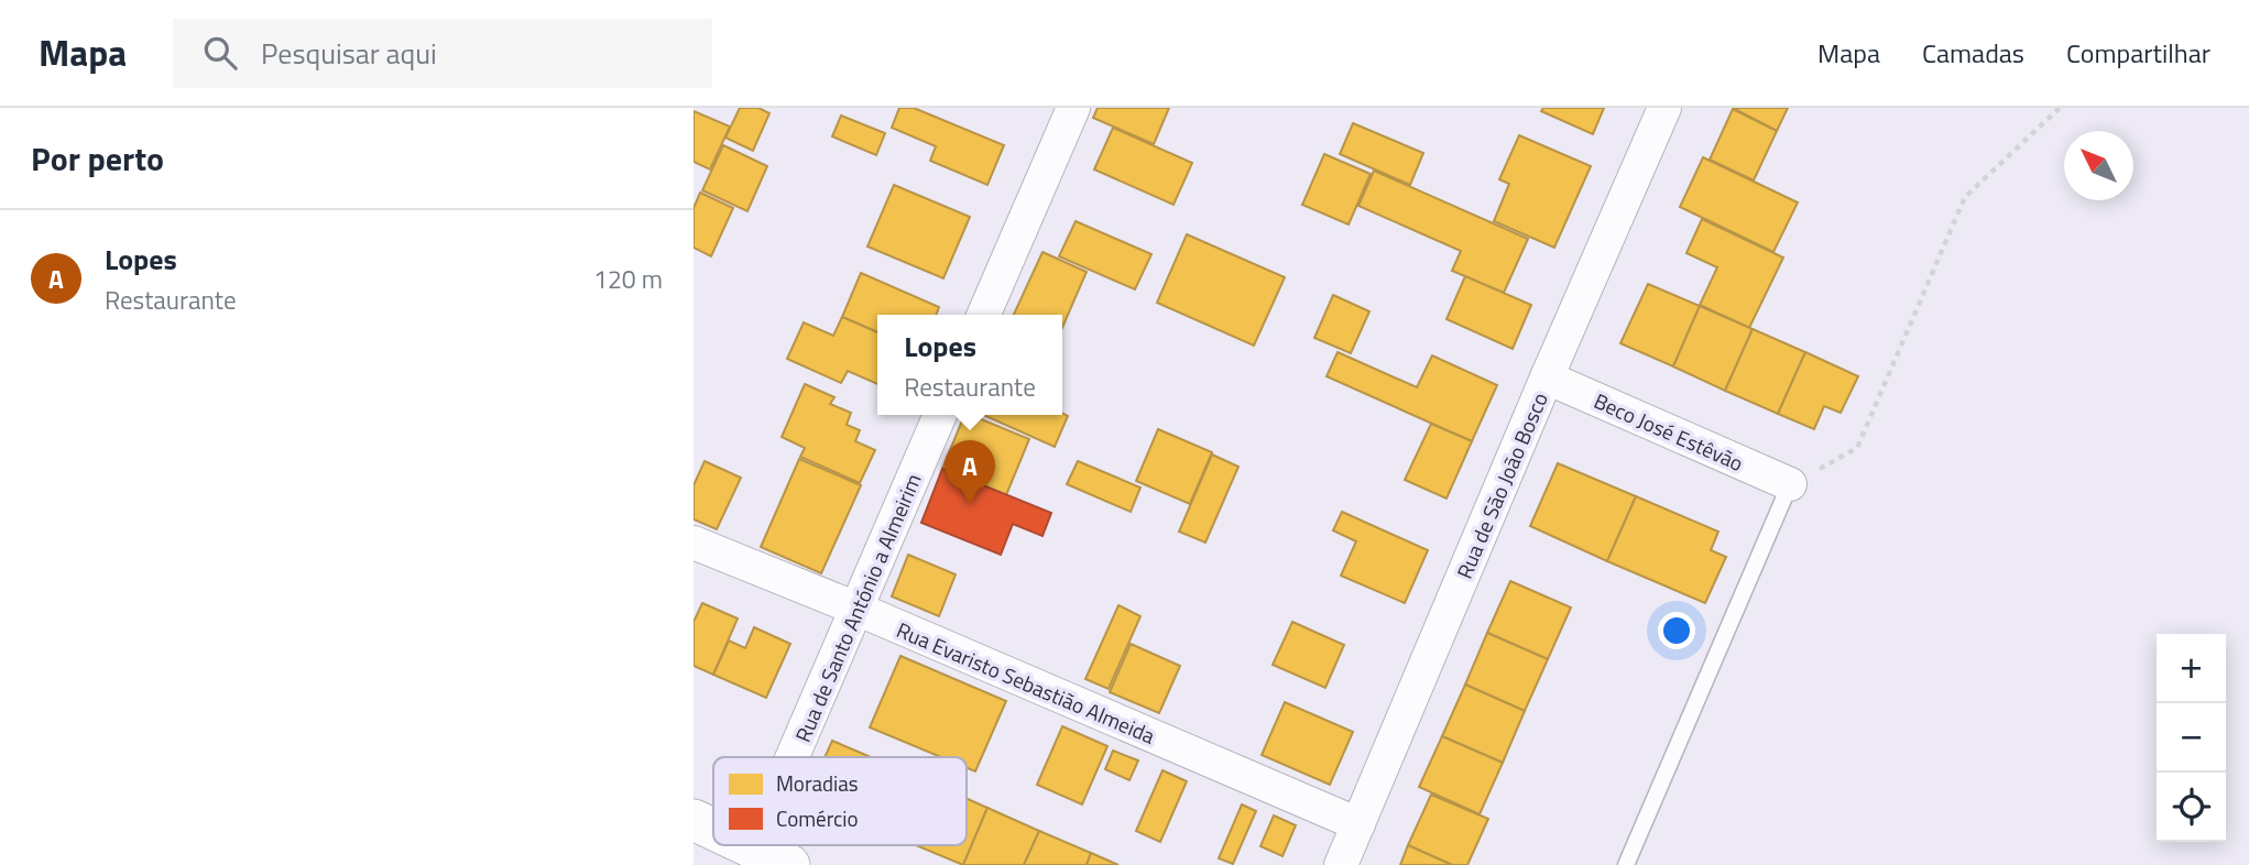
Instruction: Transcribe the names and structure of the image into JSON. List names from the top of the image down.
{
  "streets": {
    "street": [
      "Beco José Estêvão",
      "Rua de São João Bosco",
      "Rua de Santo António a Almeirim",
      "Rua Evaristo Sebastião Almeida"
    ]
  },
  "crossings": [
    ["Beco José Estêvão", "Rua de São João Bosco"],
    ["Rua de São João Bosco", "Rua Evaristo Sebastião Almeida"],
    ["Rua de Santo António a Almeirim", "Rua Evaristo Sebastião Almeida"]
  ],
  "legend": ["Moradias", "Comércio"],
  "north": "top left",
  "page": {
    "header": "Mapa",
    "search": "Pesquisar aqui",
    "nav": ["Mapa", "Camadas", "Compartilhar"],
    "heading": "Por perto",
    "list": [
      {
        "mark": "A",
        "name": "Lopes",
        "note": "Restaurante",
        "value": "120 m"
      }
    ],
    "popup": ["Lopes", "Restaurante"],
    "pins": "A",
    "map_buttons": ["+", "−"]
  }
}
